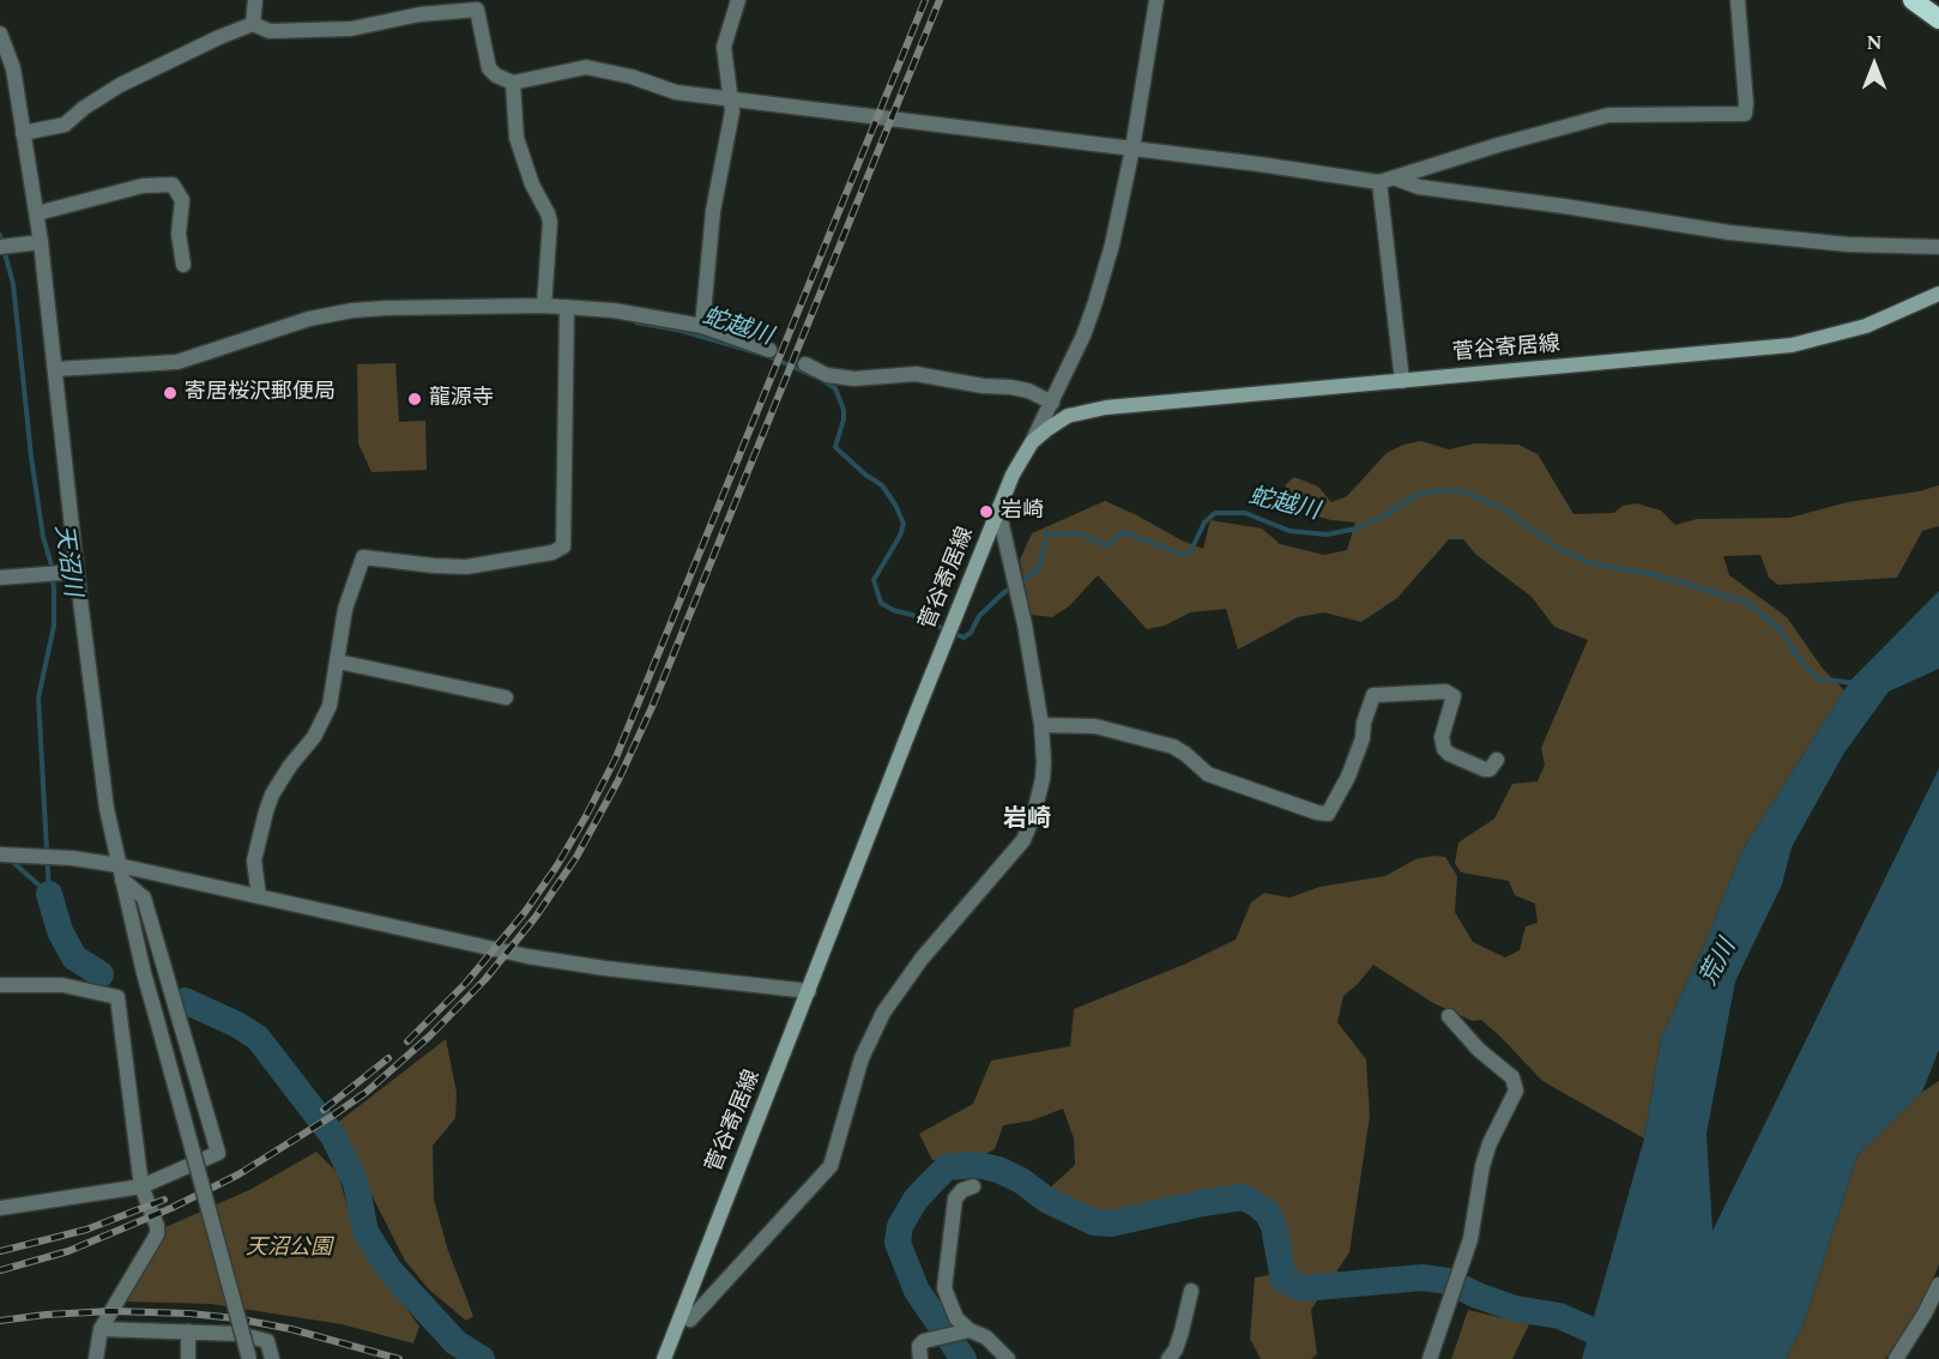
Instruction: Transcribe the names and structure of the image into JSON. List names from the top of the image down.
{
  "streets": {
    "main road": ["菅谷寄居線"]
  },
  "districts": ["岩崎"],
  "water": ["蛇越川", "天沼川", "荒川"],
  "parks": ["天沼公園"],
  "places": ["寄居桜沢郵便局", "龍源寺", "岩崎"],
  "north": "top"
}
